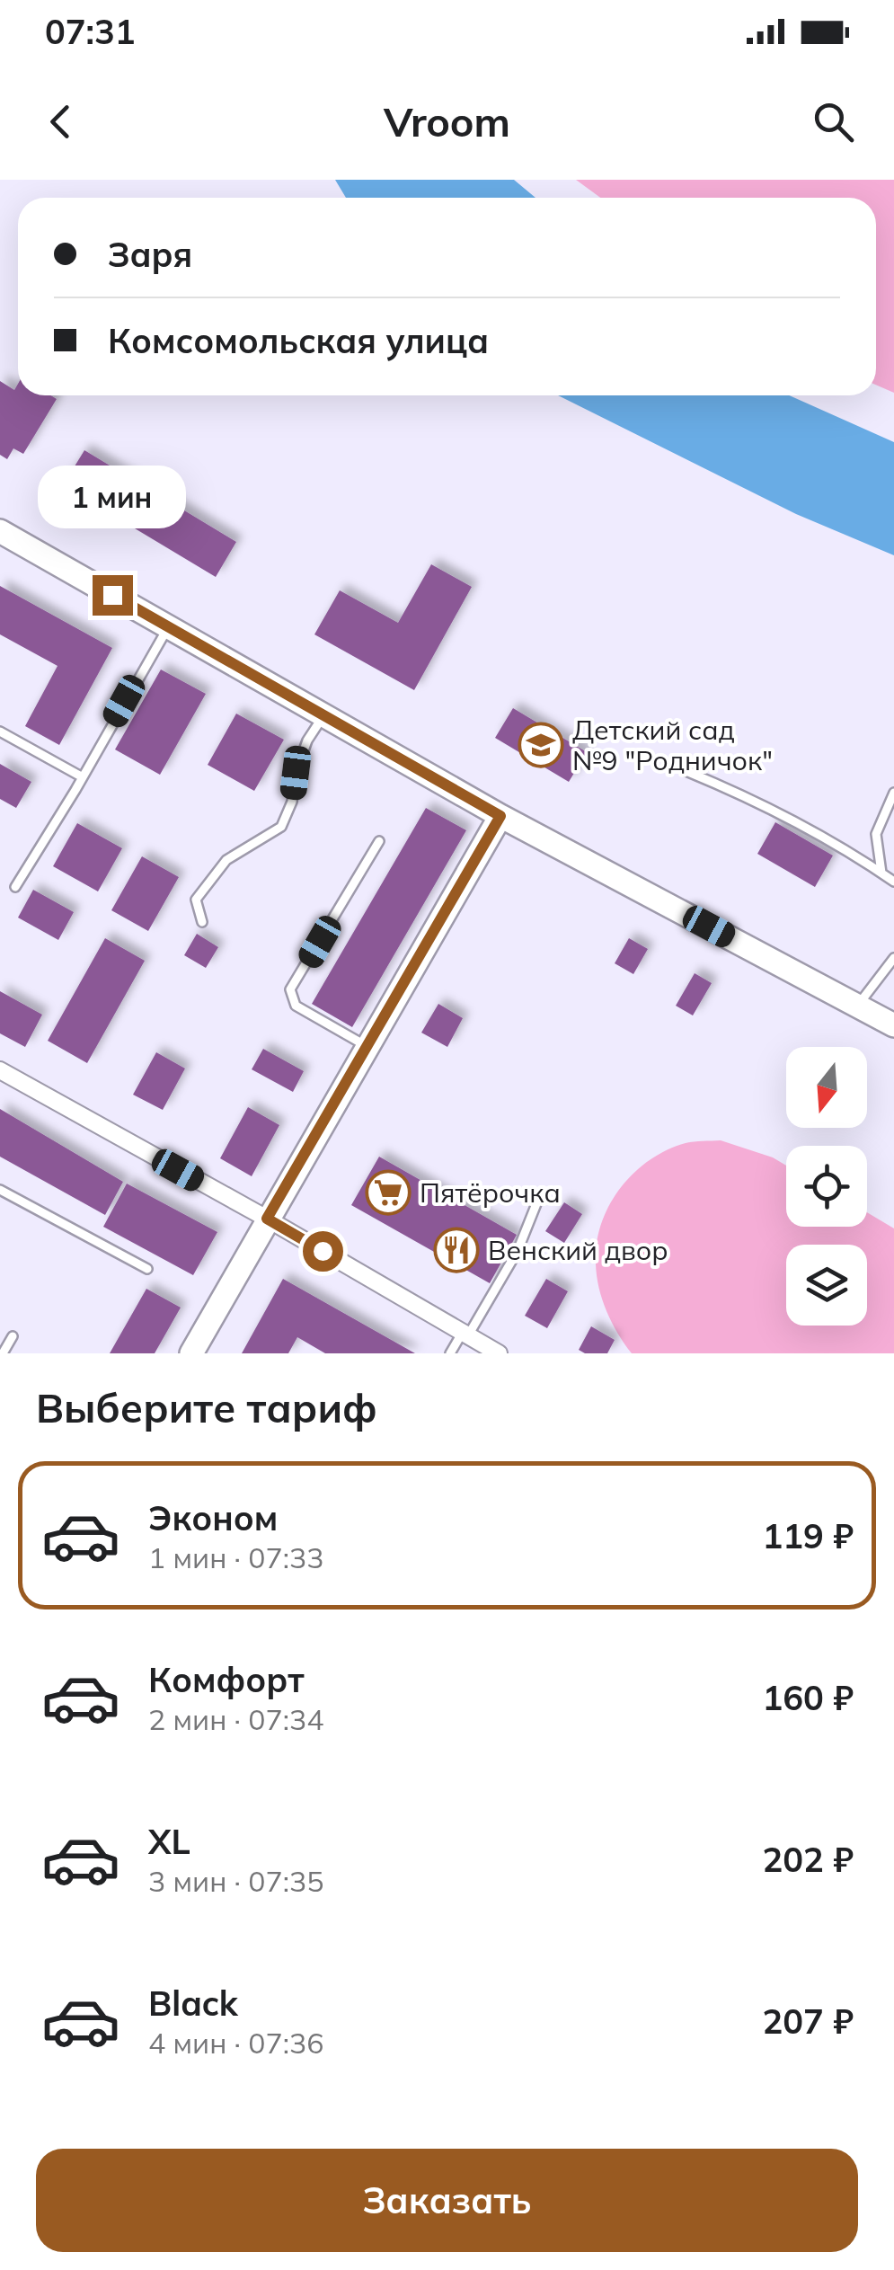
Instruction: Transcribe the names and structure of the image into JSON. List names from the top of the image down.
{
  "places": {
    "school or university": ["Детский сад №9 \"Родничок\""],
    "supermarket": ["Пятёрочка"],
    "restaurant": ["Венский двор"]
  },
  "north": "bottom",
  "page": {
    "status": "07:31",
    "header": "Vroom",
    "banner": ["Заря", "Комсомольская улица"],
    "bubble": "1 мин",
    "heading": "Выберите тариф",
    "list": [
      {
        "name": "Эконом",
        "note": "1 мин · 07:33",
        "value": "119 ₽"
      },
      {
        "name": "Комфорт",
        "note": "2 мин · 07:34",
        "value": "160 ₽"
      },
      {
        "name": "XL",
        "note": "3 мин · 07:35",
        "value": "202 ₽"
      },
      {
        "name": "Black",
        "note": "4 мин · 07:36",
        "value": "207 ₽"
      }
    ],
    "buttons": "Заказать"
  }
}
